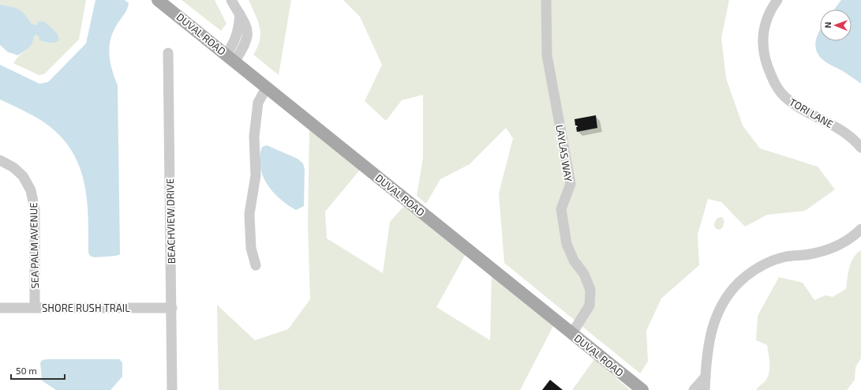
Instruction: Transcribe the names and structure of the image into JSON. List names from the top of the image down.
{
  "streets": {
    "main road": ["DUVAL ROAD"],
    "street": [
      "TORI LANE",
      "LAYLAS WAY",
      "BEACHVIEW DRIVE",
      "SEA PALM AVENUE",
      "SHORE RUSH TRAIL"
    ]
  },
  "crossings": [
    ["DUVAL ROAD", "LAYLAS WAY"],
    ["BEACHVIEW DRIVE", "SHORE RUSH TRAIL"],
    ["SEA PALM AVENUE", "SHORE RUSH TRAIL"]
  ],
  "scale_bar": "50 m",
  "north": "left"
}
